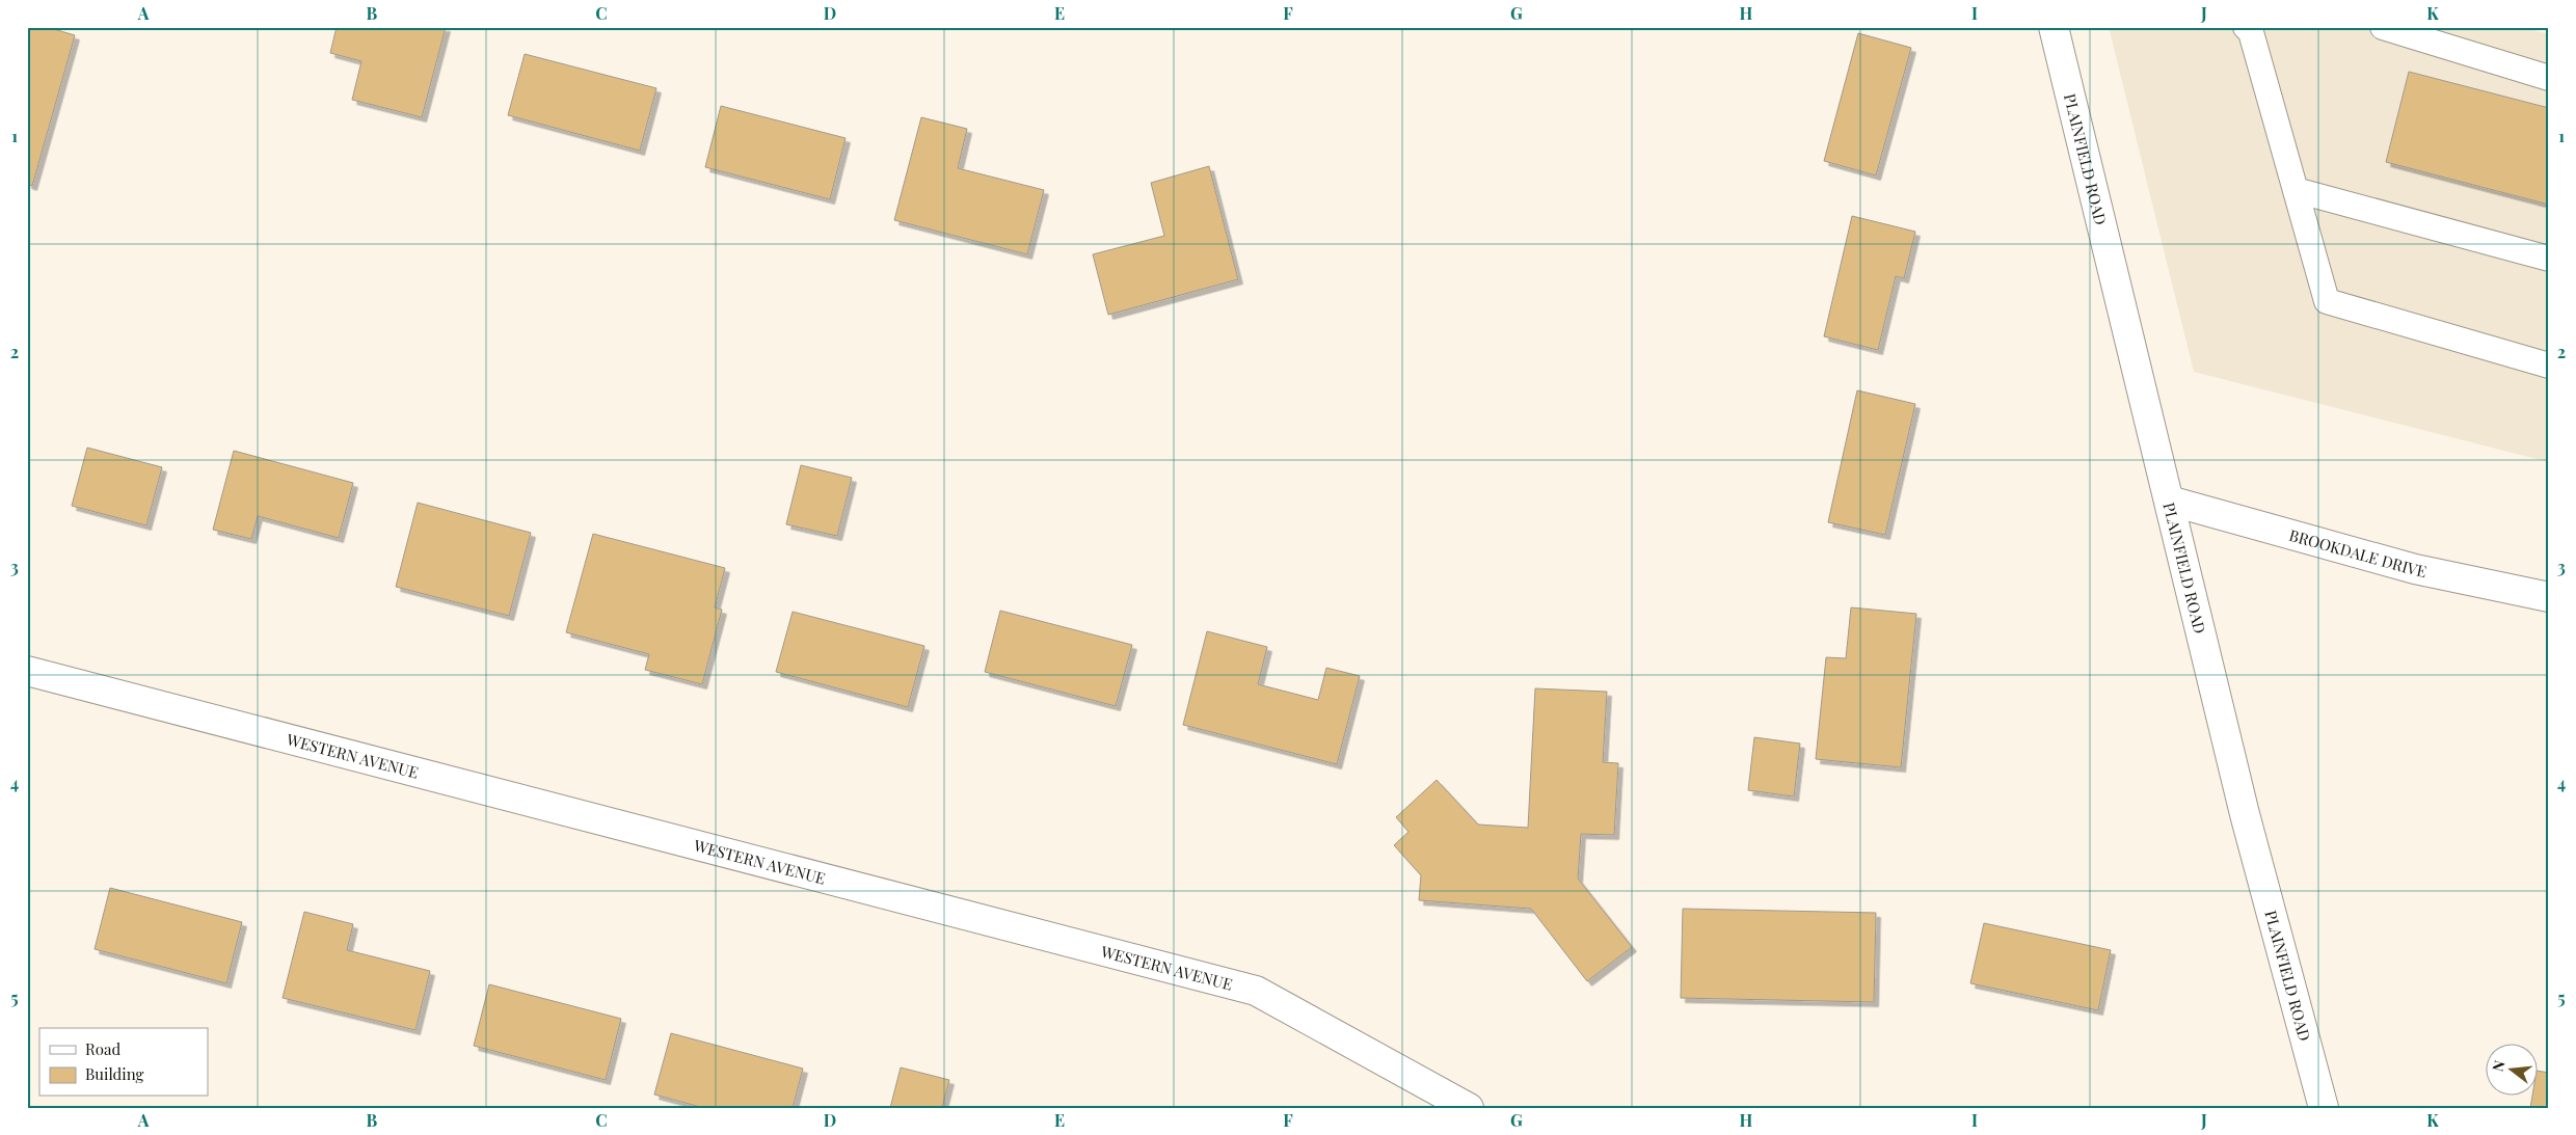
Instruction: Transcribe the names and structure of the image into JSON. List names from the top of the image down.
{
  "streets": {
    "street": ["PLAINFIELD ROAD", "BROOKDALE DRIVE", "WESTERN AVENUE"]
  },
  "crossings": [
    ["PLAINFIELD ROAD", "BROOKDALE DRIVE"]
  ],
  "legend": ["Road", "Building"],
  "north": "left",
  "grid": {
    "columns": [
      "A",
      "B",
      "C",
      "D",
      "E",
      "F",
      "G",
      "H",
      "I",
      "J",
      "K"
    ],
    "rows": [
      "1",
      "2",
      "3",
      "4",
      "5"
    ]
  }
}
